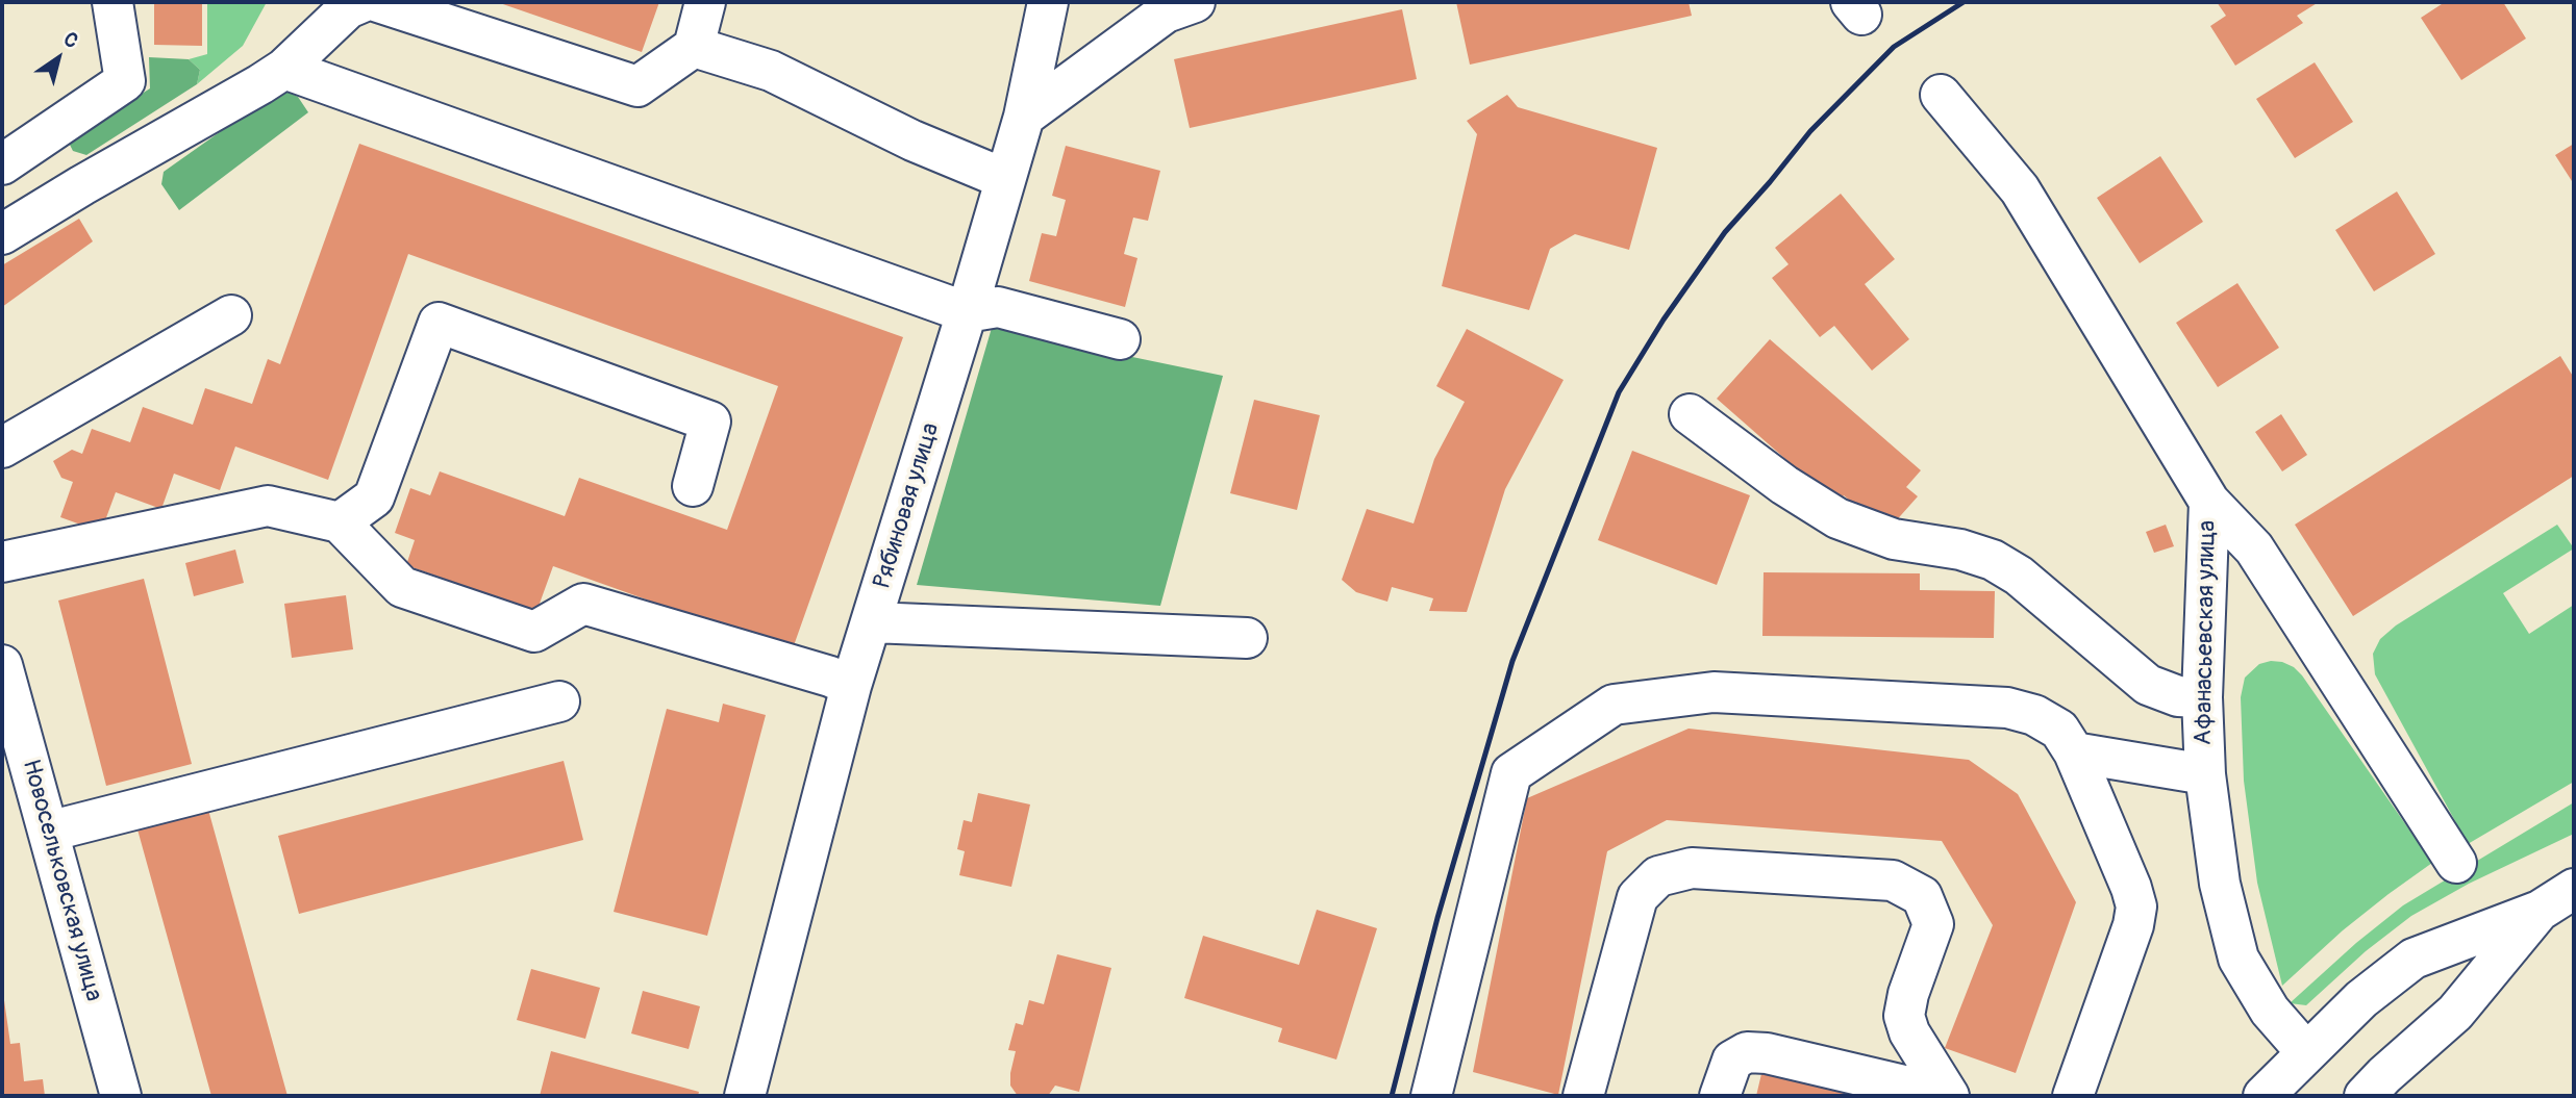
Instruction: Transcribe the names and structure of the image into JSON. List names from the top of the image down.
{
  "streets": {
    "street": ["Рябиновая улица", "Афанасьевская улица", "Новосельковская улица"]
  },
  "north": "top right"
}
